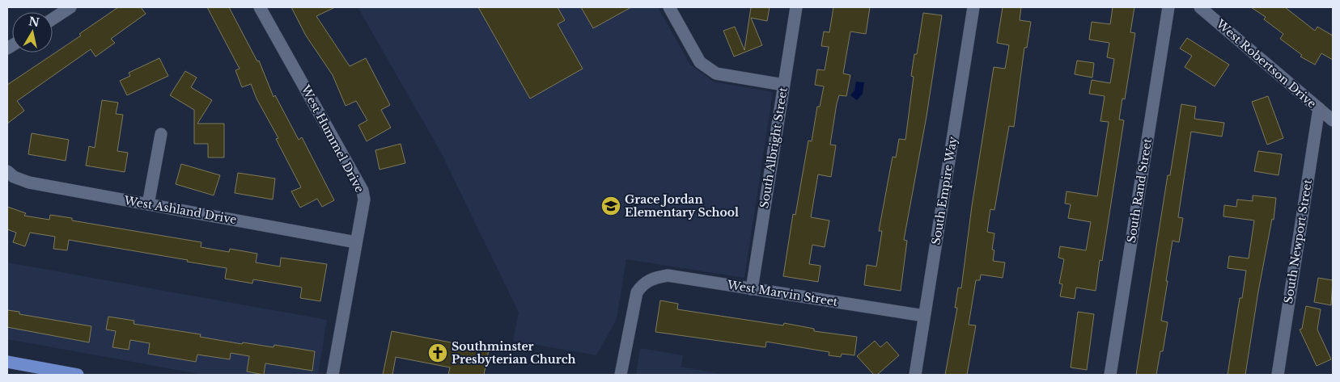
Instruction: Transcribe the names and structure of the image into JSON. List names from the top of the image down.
{
  "streets": {
    "street": [
      "West Robertson Drive",
      "West Hummel Drive",
      "South Albright Street",
      "South Empire Way",
      "South Rand Street",
      "West Ashland Drive",
      "South Newport Street",
      "West Marvin Street"
    ]
  },
  "crossings": [
    ["West Robertson Drive", "South Newport Street"],
    ["West Hummel Drive", "West Ashland Drive"],
    ["South Albright Street", "West Marvin Street"],
    ["South Empire Way", "West Marvin Street"]
  ],
  "places": {
    "school or university": ["Grace Jordan Elementary School"],
    "church": ["Southminster Presbyterian Church"]
  },
  "north": "top"
}
